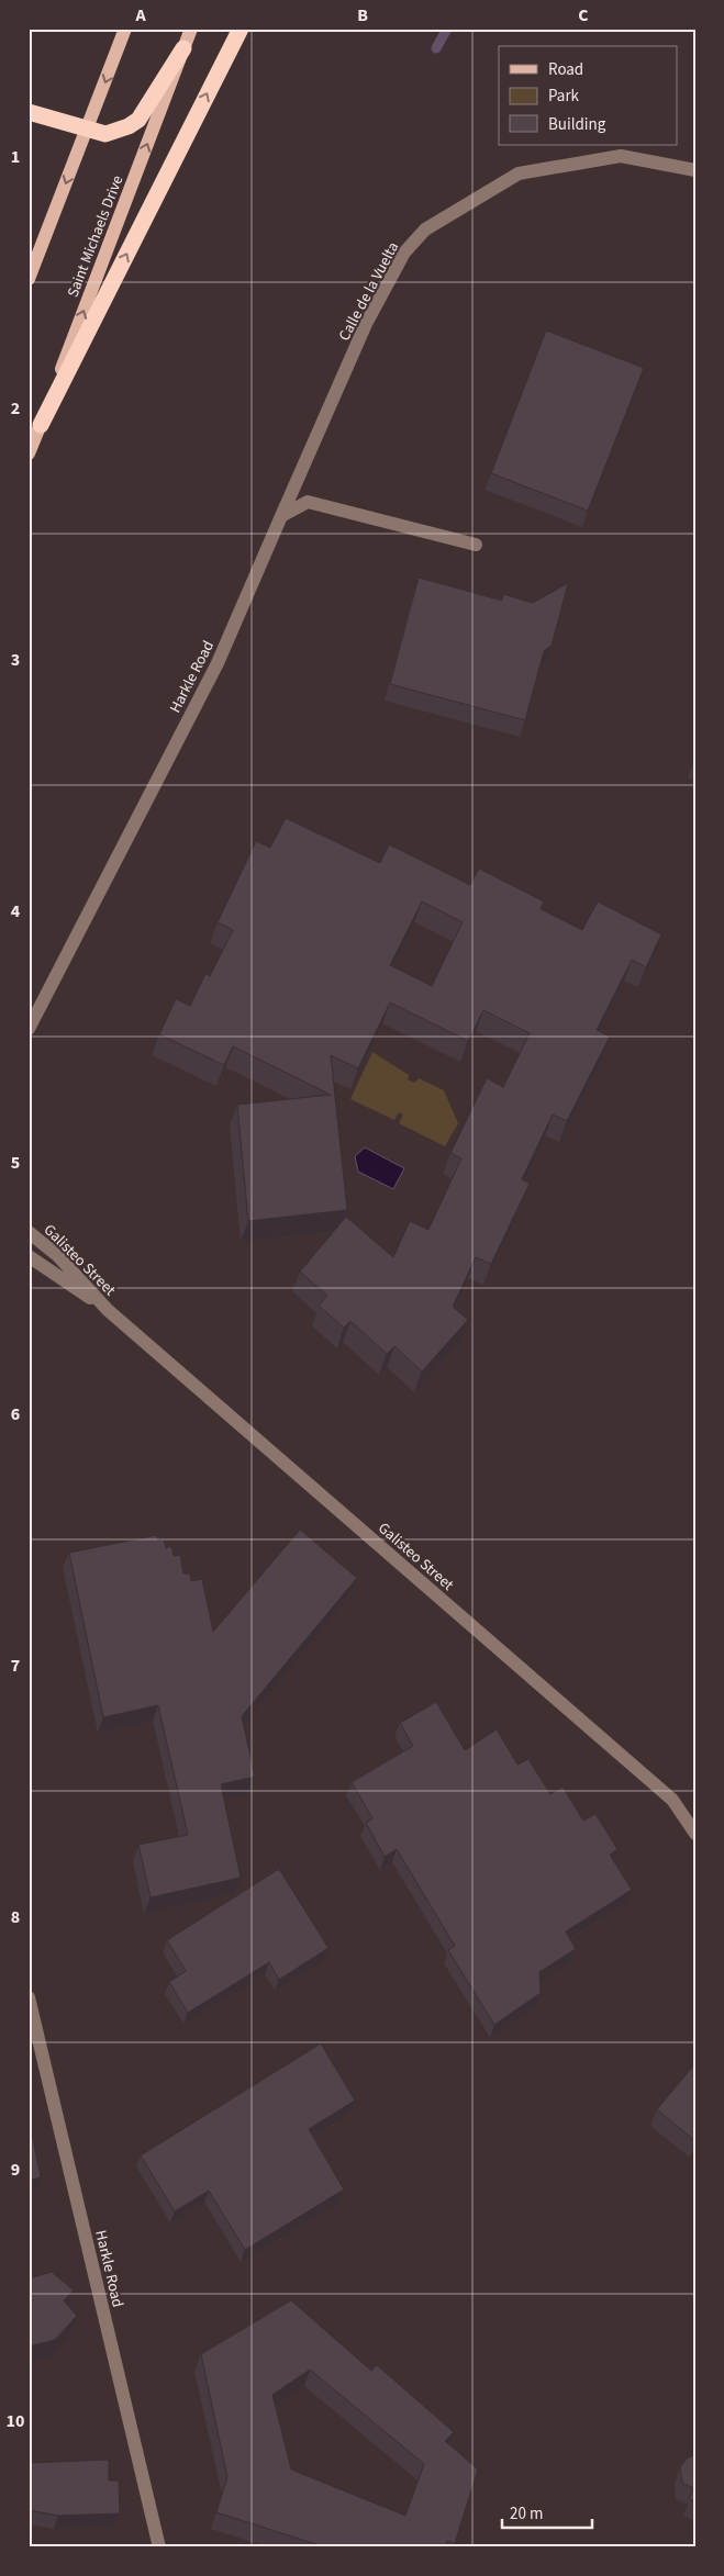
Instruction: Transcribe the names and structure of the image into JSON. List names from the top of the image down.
{
  "streets": {
    "main road": ["Saint Michaels Drive"],
    "street": ["Calle de la Vuelta", "Harkle Road", "Galisteo Street"]
  },
  "crossings": [
    ["Calle de la Vuelta", "Harkle Road"]
  ],
  "legend": ["Road", "Park", "Building"],
  "scale_bar": "20 m",
  "grid": {
    "columns": ["A", "B", "C"],
    "rows": [
      "1",
      "2",
      "3",
      "4",
      "5",
      "6",
      "7",
      "8",
      "9",
      "10"
    ]
  }
}
